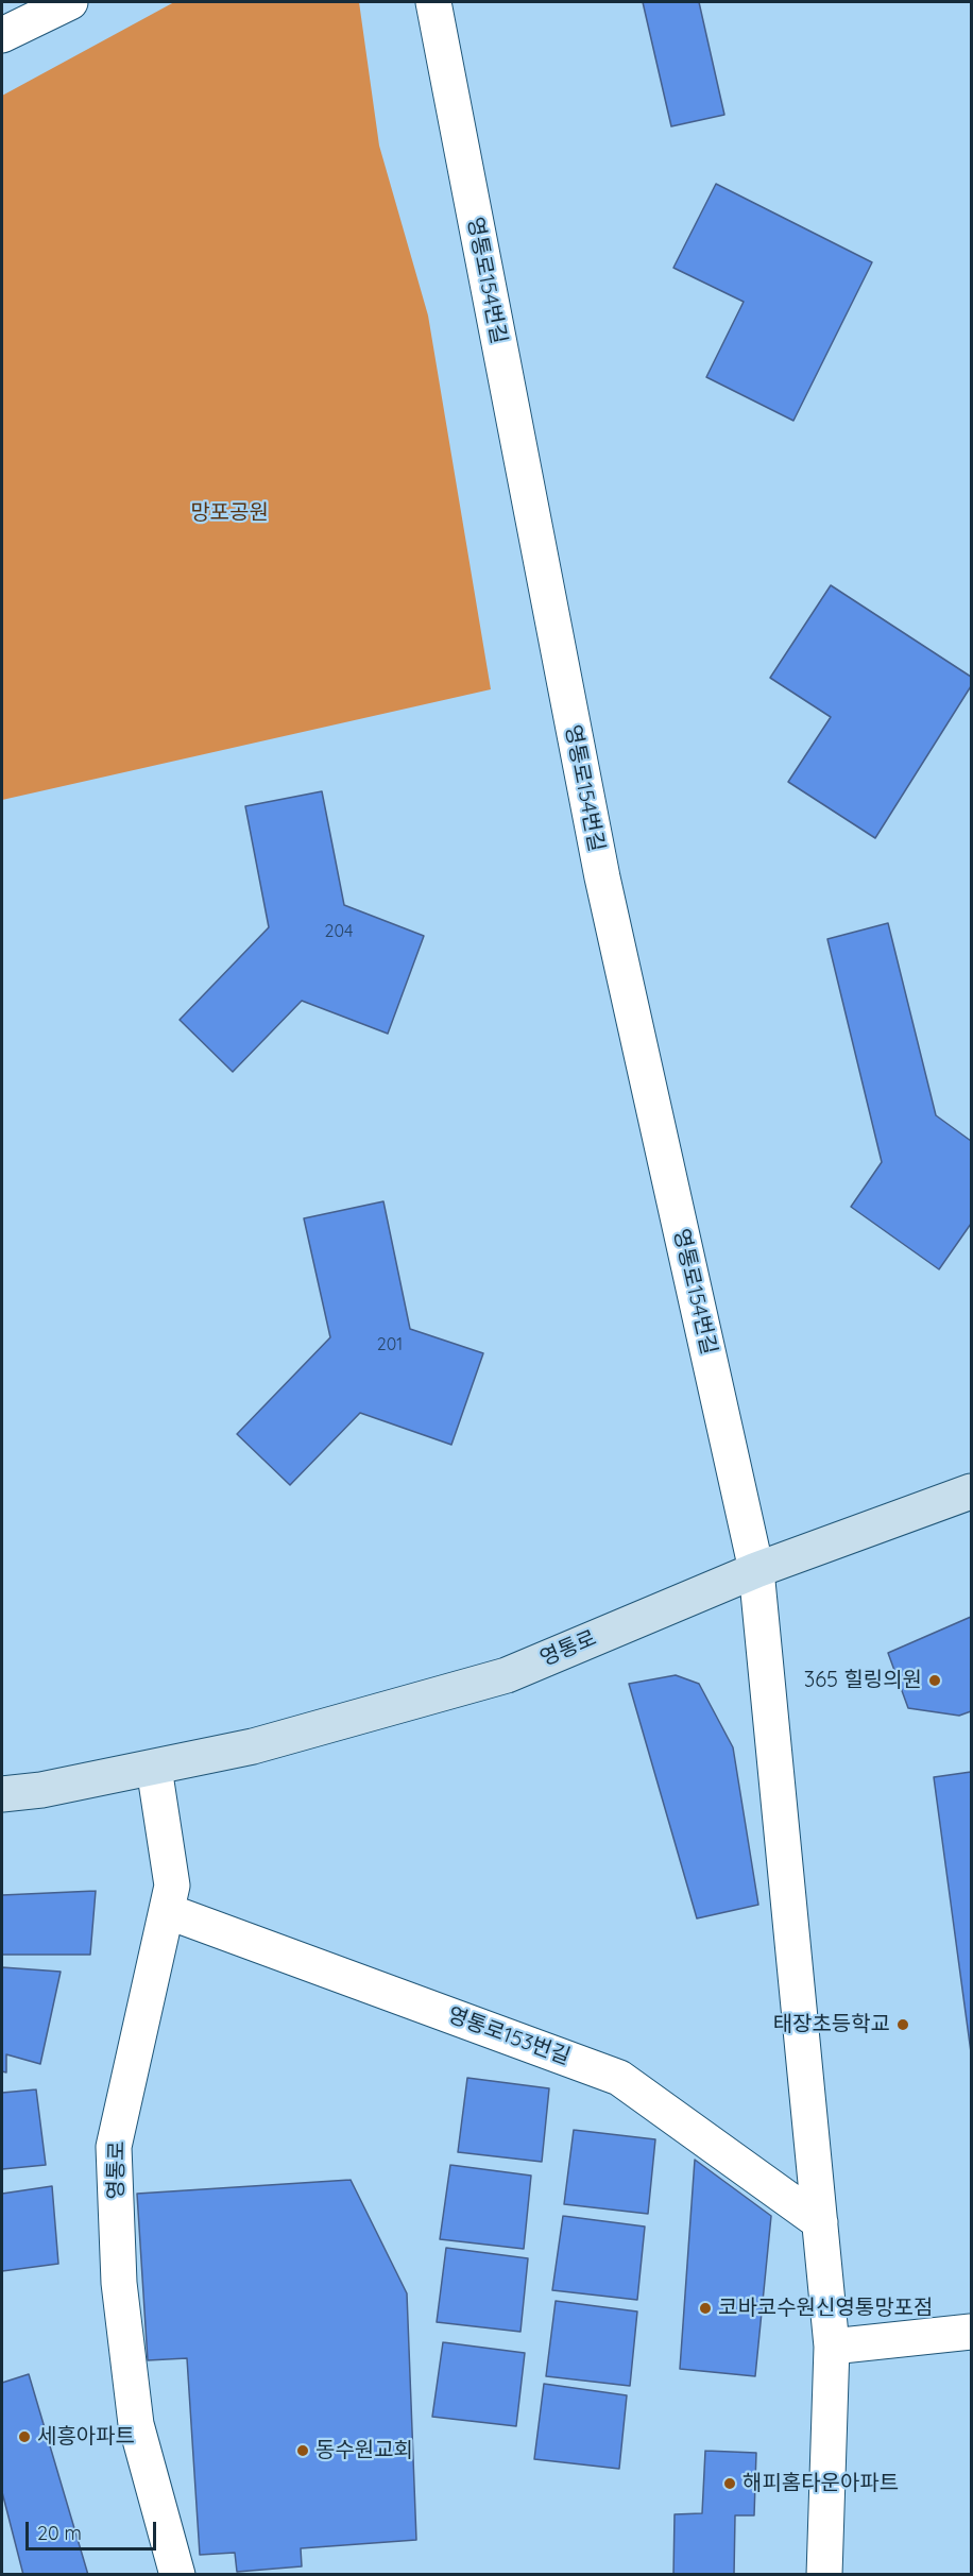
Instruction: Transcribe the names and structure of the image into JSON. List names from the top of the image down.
{
  "streets": {
    "main road": ["영통로"],
    "street": ["영통로154번길", "영통로153번길"]
  },
  "crossings": [
    ["영통로154번길", "영통로"],
    ["영통로", "영통로153번길"]
  ],
  "parks": ["망포공원"],
  "places": [
    "365 힐링의원",
    "태장초등학교",
    "코바코수원신영통망포점",
    "세흥아파트",
    "동수원교회",
    "해피홈타운아파트"
  ],
  "house_numbers": ["204", "201"],
  "scale_bar": "20 m"
}
